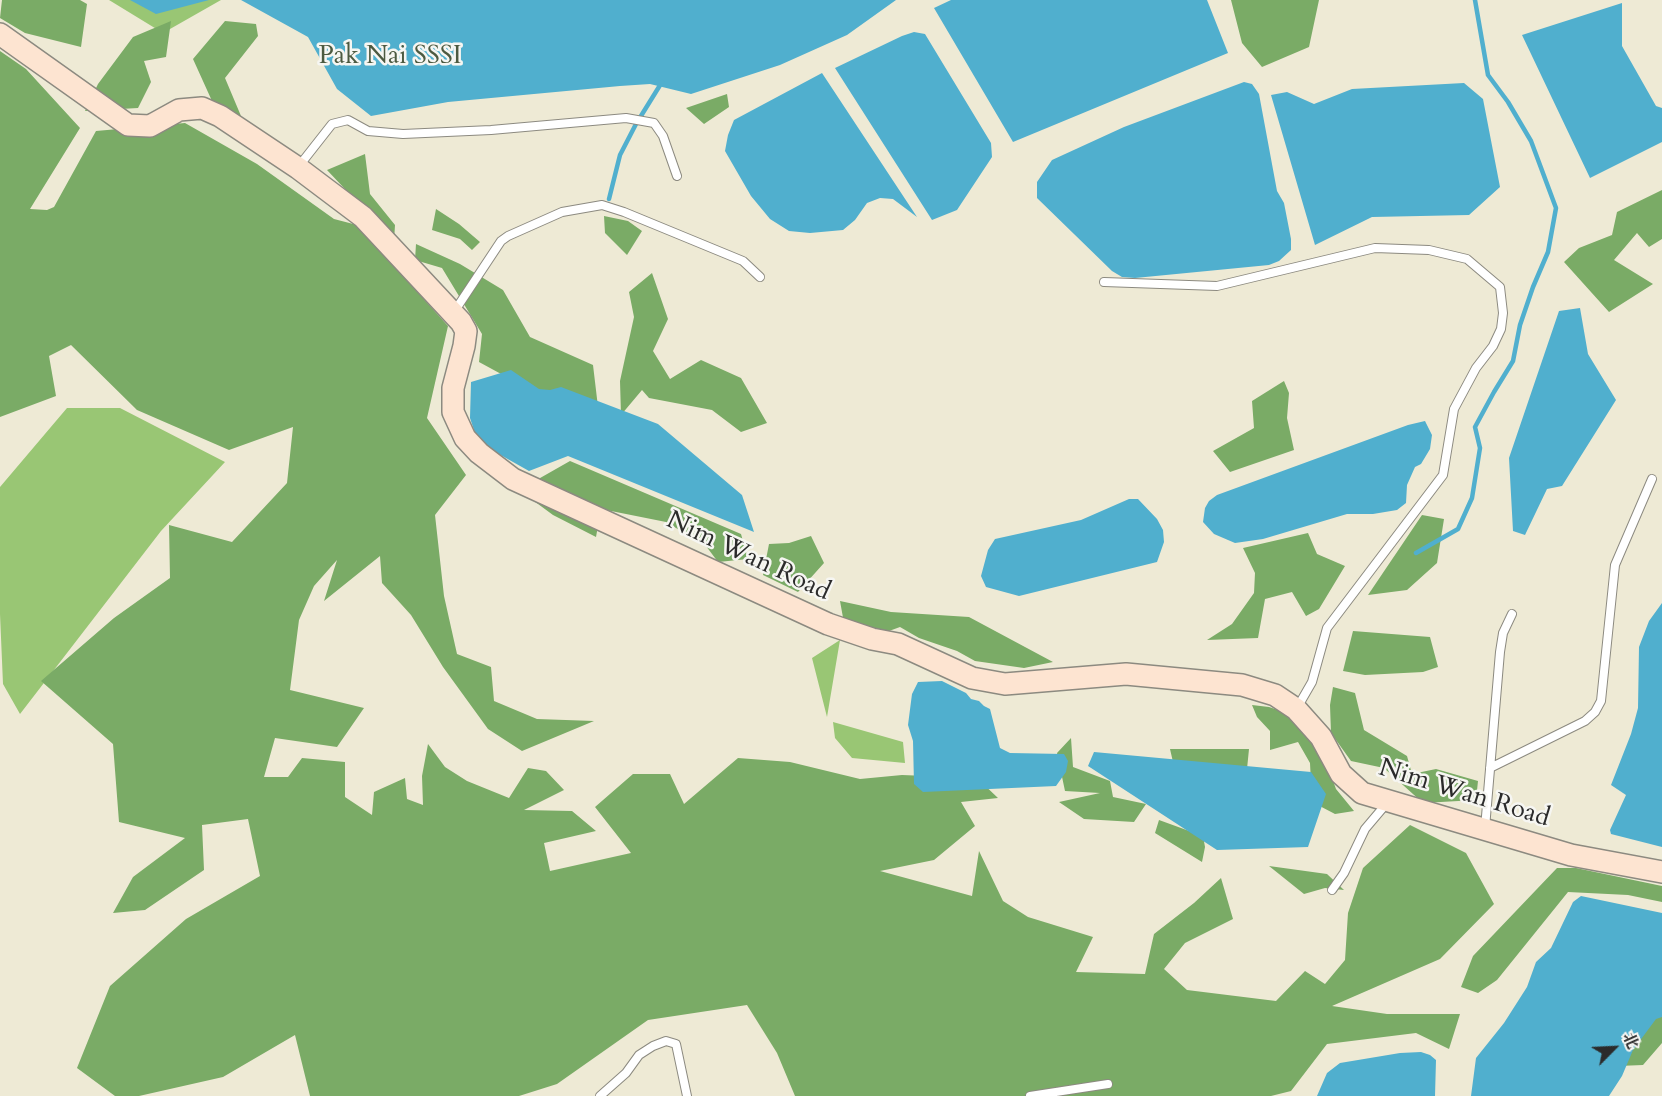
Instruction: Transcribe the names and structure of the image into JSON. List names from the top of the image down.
{
  "streets": {
    "street": ["Nim Wan Road"]
  },
  "parks": ["Pak Nai SSSI"],
  "north": "top right"
}
